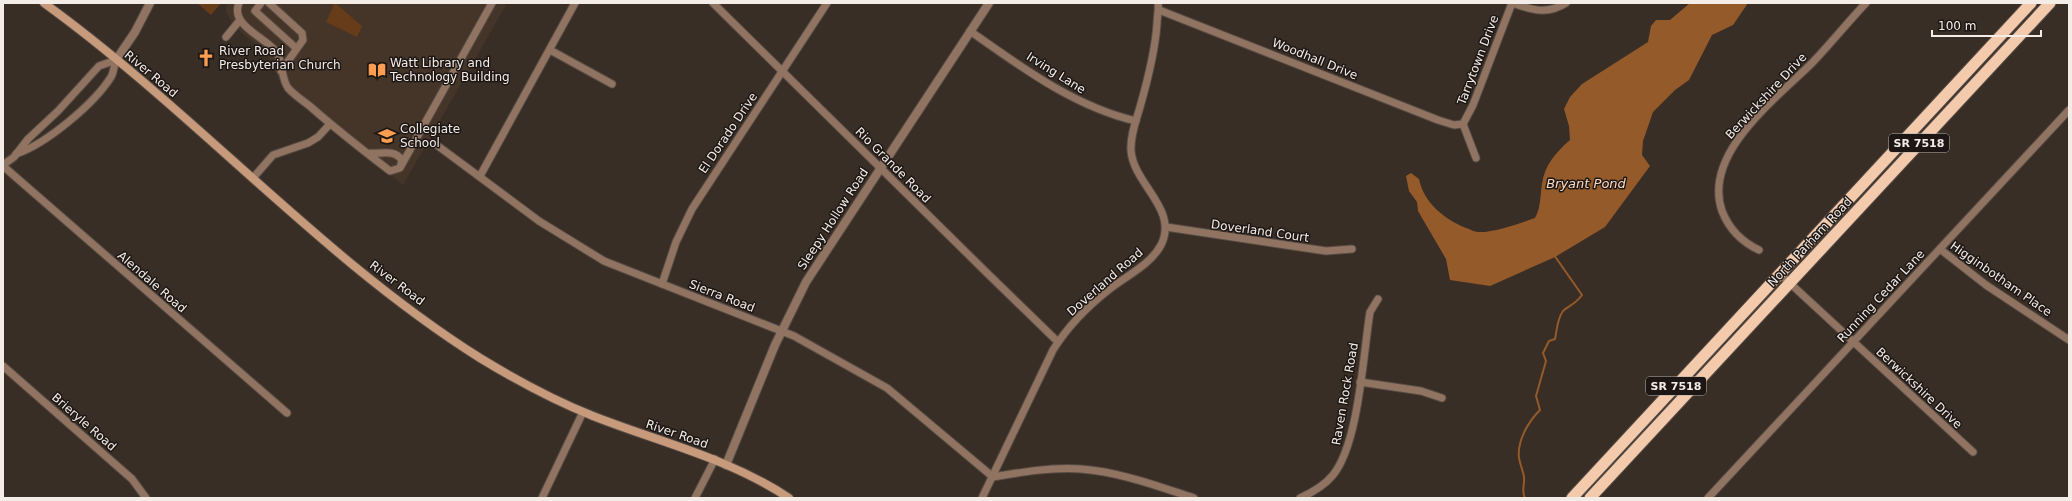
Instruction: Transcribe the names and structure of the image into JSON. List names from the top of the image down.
{
  "streets": {
    "highway": ["SR 7518", "North Parham Road"],
    "main road": ["River Road"],
    "street": [
      "Woodhall Drive",
      "Tarrytown Drive",
      "Irving Lane",
      "Berwickshire Drive",
      "El Dorado Drive",
      "Rio Grande Road",
      "Sleepy Hollow Road",
      "Doverland Court",
      "Higginbotham Place",
      "Alendale Road",
      "Doverland Road",
      "Sierra Road",
      "Running Cedar Lane",
      "Raven Rock Road",
      "Brieryle Road"
    ]
  },
  "crossings": [
    ["Woodhall Drive", "Tarrytown Drive"],
    ["Irving Lane", "Sleepy Hollow Road"],
    ["River Road", "Sleepy Hollow Road"],
    ["Berwickshire Drive", "North Parham Road"],
    ["Berwickshire Drive", "Running Cedar Lane"],
    ["El Dorado Drive", "Rio Grande Road"],
    ["El Dorado Drive", "Sierra Road"],
    ["Rio Grande Road", "Sleepy Hollow Road"],
    ["Rio Grande Road", "Doverland Road"],
    ["Sleepy Hollow Road", "Sierra Road"],
    ["Doverland Court", "Doverland Road"],
    ["Higginbotham Place", "Running Cedar Lane"],
    ["Doverland Road", "Sierra Road"]
  ],
  "water": ["Bryant Pond"],
  "places": {
    "church": ["River Road Presbyterian Church"],
    "library": ["Watt Library and Technology Building"],
    "school or university": ["Collegiate School"]
  },
  "scale_bar": "100 m"
}
